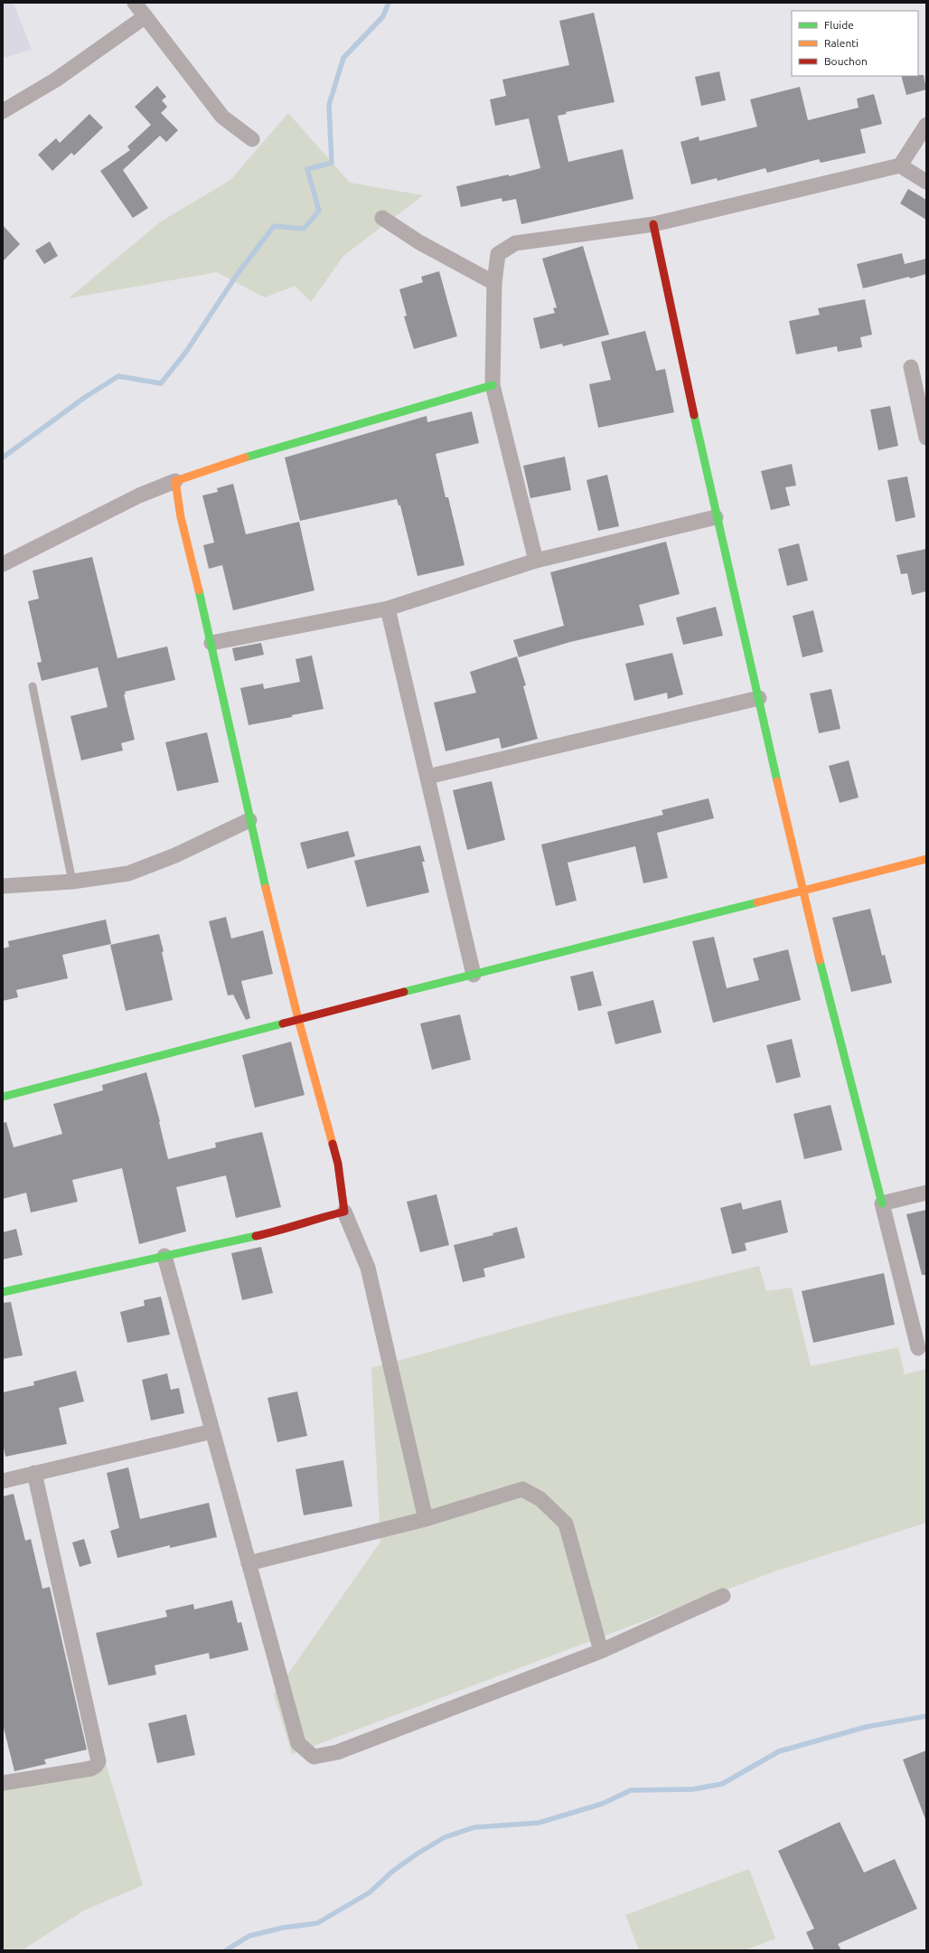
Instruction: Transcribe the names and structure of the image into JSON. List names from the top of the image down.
{
  "legend": ["Fluide", "Ralenti", "Bouchon"]
}
